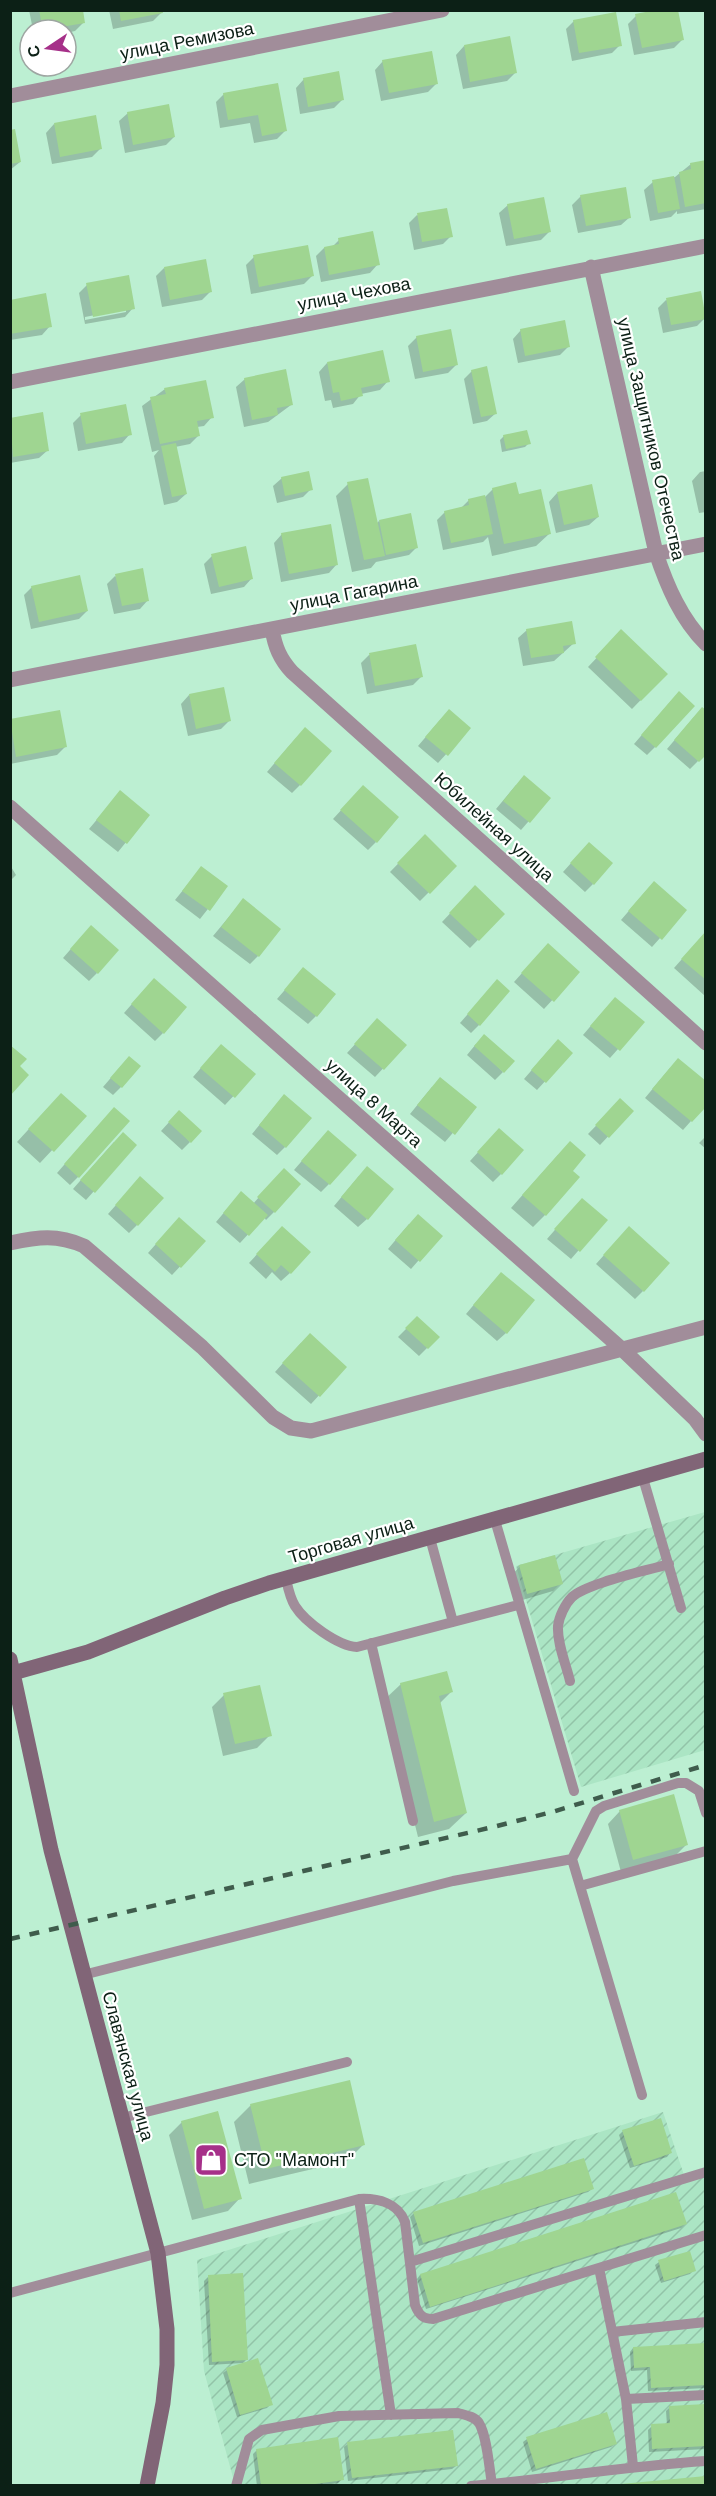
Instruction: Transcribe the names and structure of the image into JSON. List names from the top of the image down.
{
  "streets": {
    "street": [
      "улица Ремизова",
      "улица Чехова",
      "улица Защитников Отечества",
      "улица Гагарина",
      "Юбилейная улица",
      "улица 8 Марта",
      "Торговая улица",
      "Славянская улица"
    ]
  },
  "crossings": [
    ["улица Чехова", "улица Защитников Отечества"],
    ["улица Защитников Отечества", "улица Гагарина"],
    ["улица Гагарина", "Юбилейная улица"],
    ["Торговая улица", "Славянская улица"]
  ],
  "places": {
    "shop": ["СТО \"Мамонт\""]
  },
  "north": "left"
}
